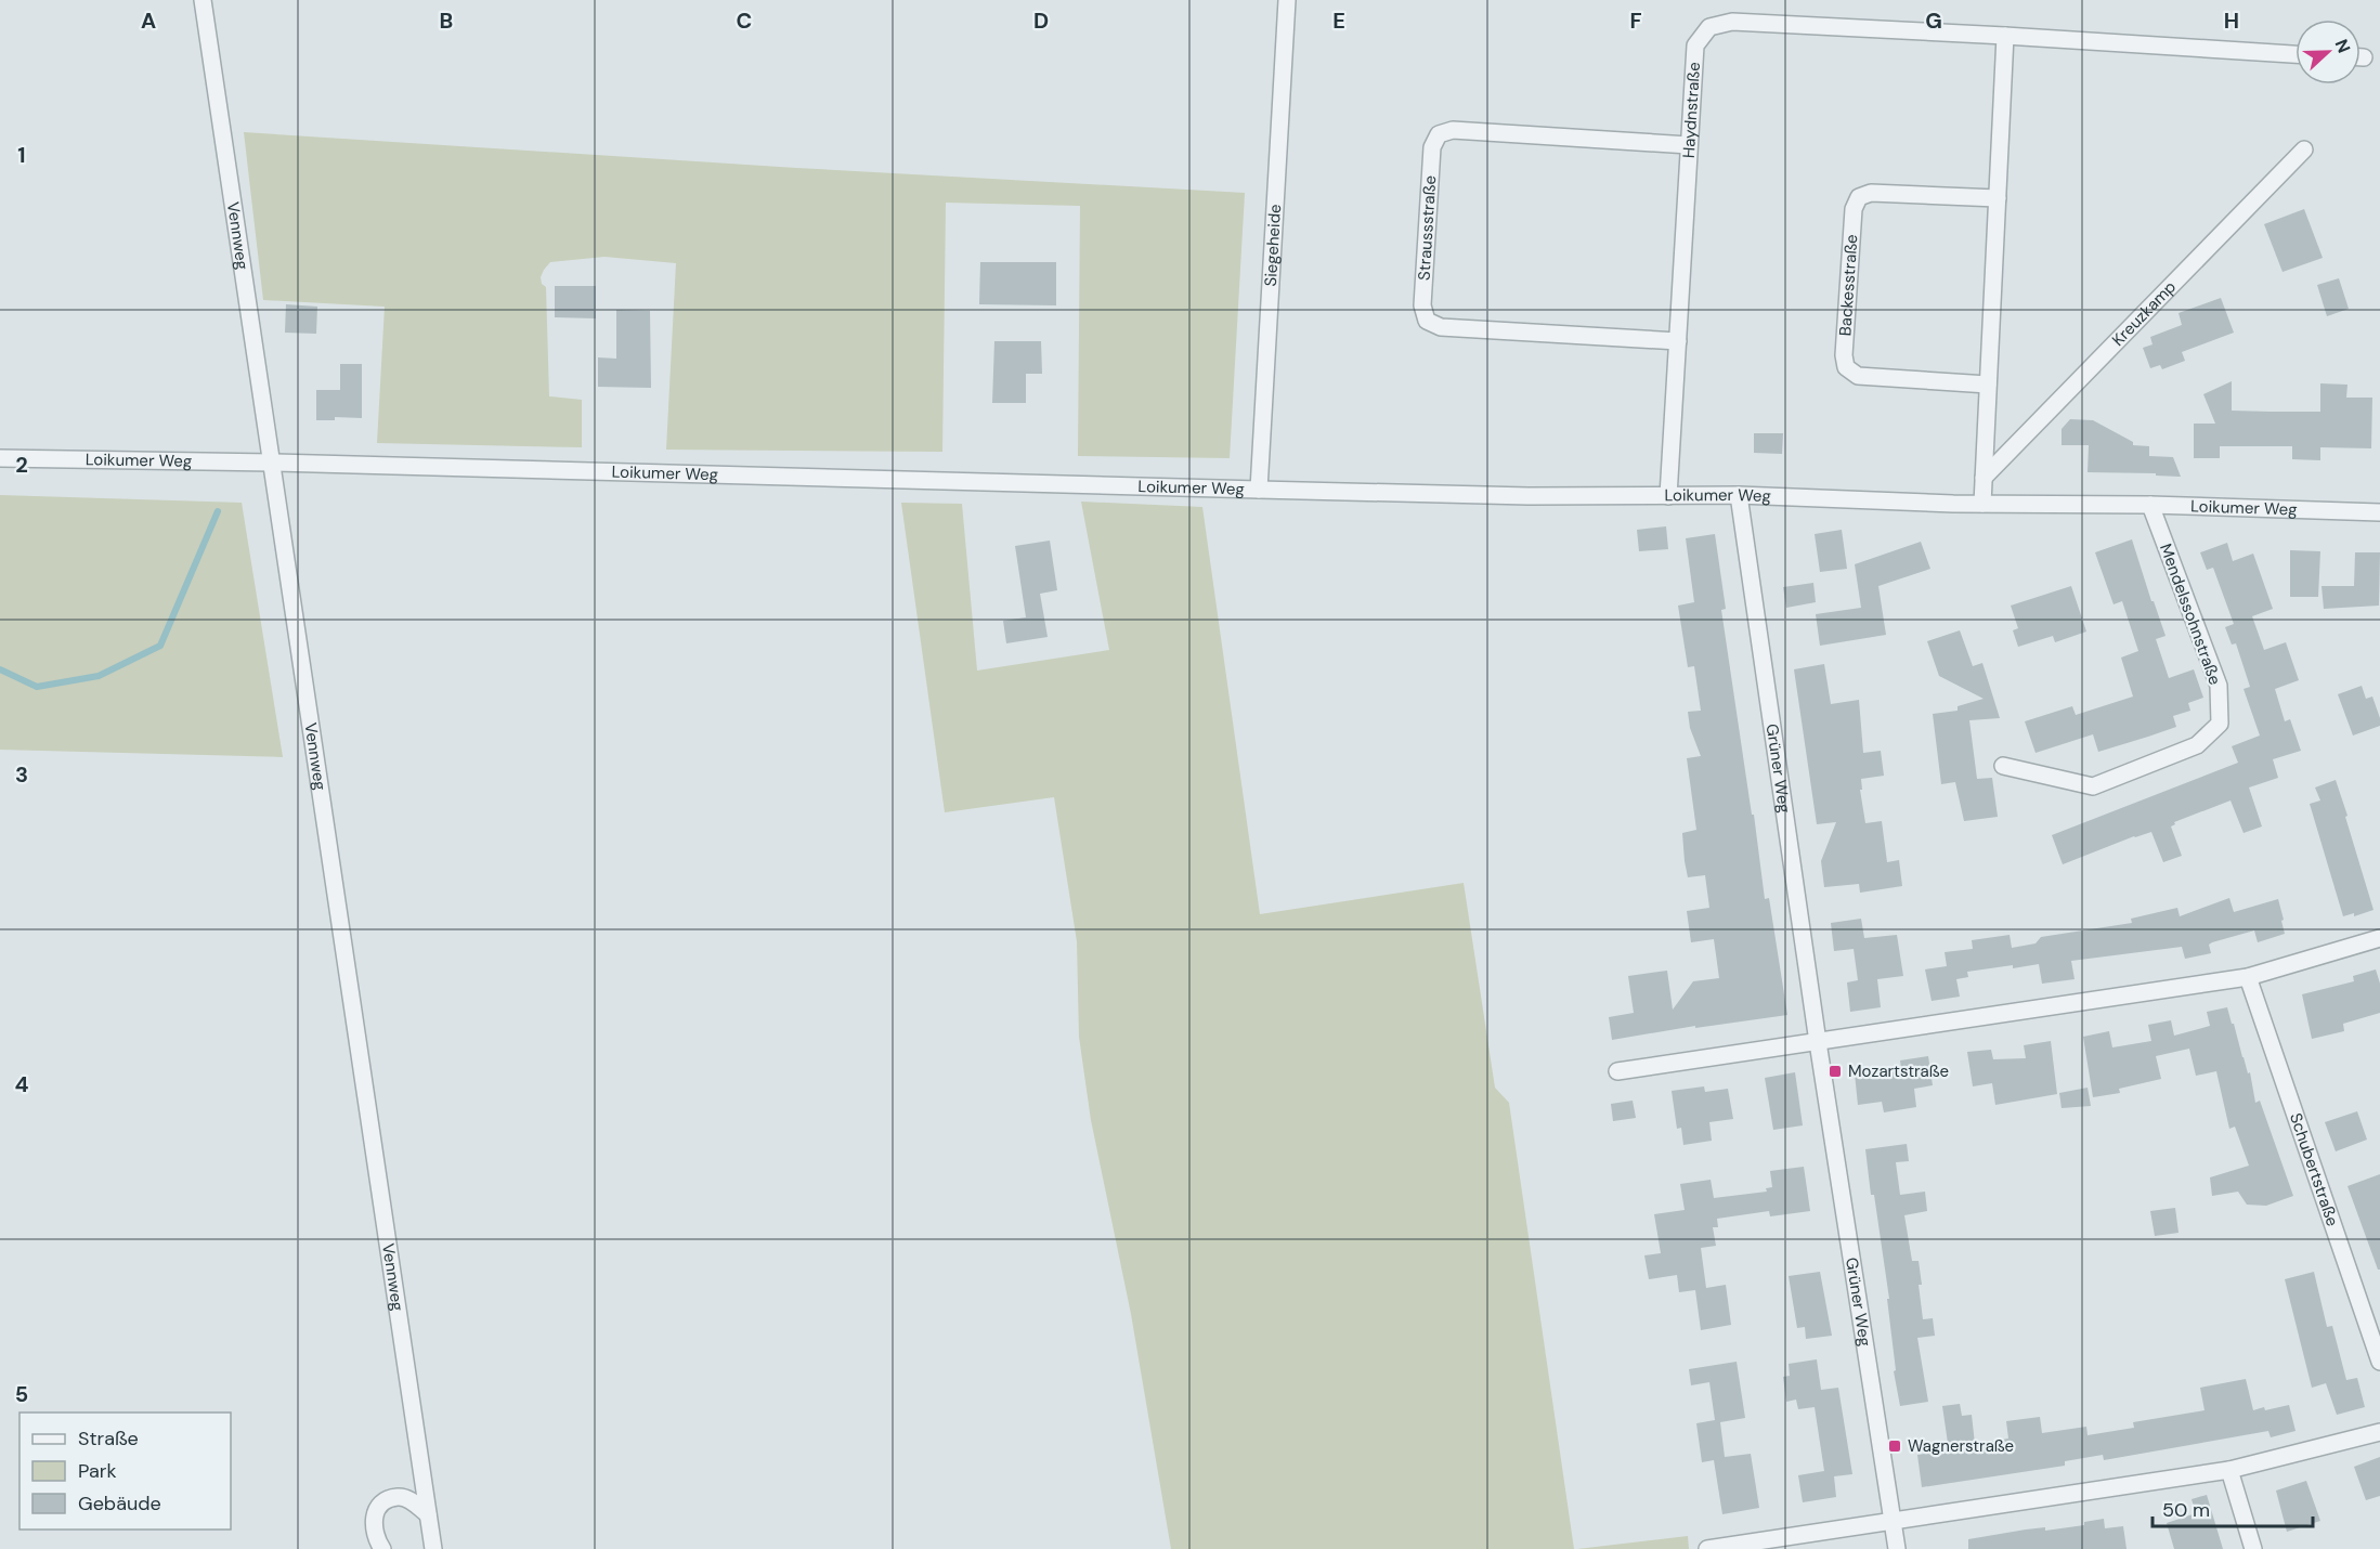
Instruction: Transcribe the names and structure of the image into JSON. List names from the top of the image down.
{
  "streets": {
    "street": [
      "Haydnstraße",
      "Straussstraße",
      "Vennweg",
      "Siegeheide",
      "Backesstraße",
      "Kreuzkamp",
      "Loikumer Weg",
      "Mendelssohnstraße",
      "Grüner Weg",
      "Schubertstraße"
    ]
  },
  "crossings": [
    ["Haydnstraße", "Straussstraße"],
    ["Haydnstraße", "Loikumer Weg"],
    ["Vennweg", "Loikumer Weg"],
    ["Siegeheide", "Loikumer Weg"],
    ["Loikumer Weg", "Mendelssohnstraße"],
    ["Loikumer Weg", "Grüner Weg"]
  ],
  "places": {
    "transit": ["Mozartstraße", "Wagnerstraße"]
  },
  "legend": ["Straße", "Park", "Gebäude"],
  "scale_bar": "50 m",
  "north": "right",
  "grid": {
    "columns": [
      "A",
      "B",
      "C",
      "D",
      "E",
      "F",
      "G",
      "H"
    ],
    "rows": [
      "1",
      "2",
      "3",
      "4",
      "5"
    ]
  }
}
